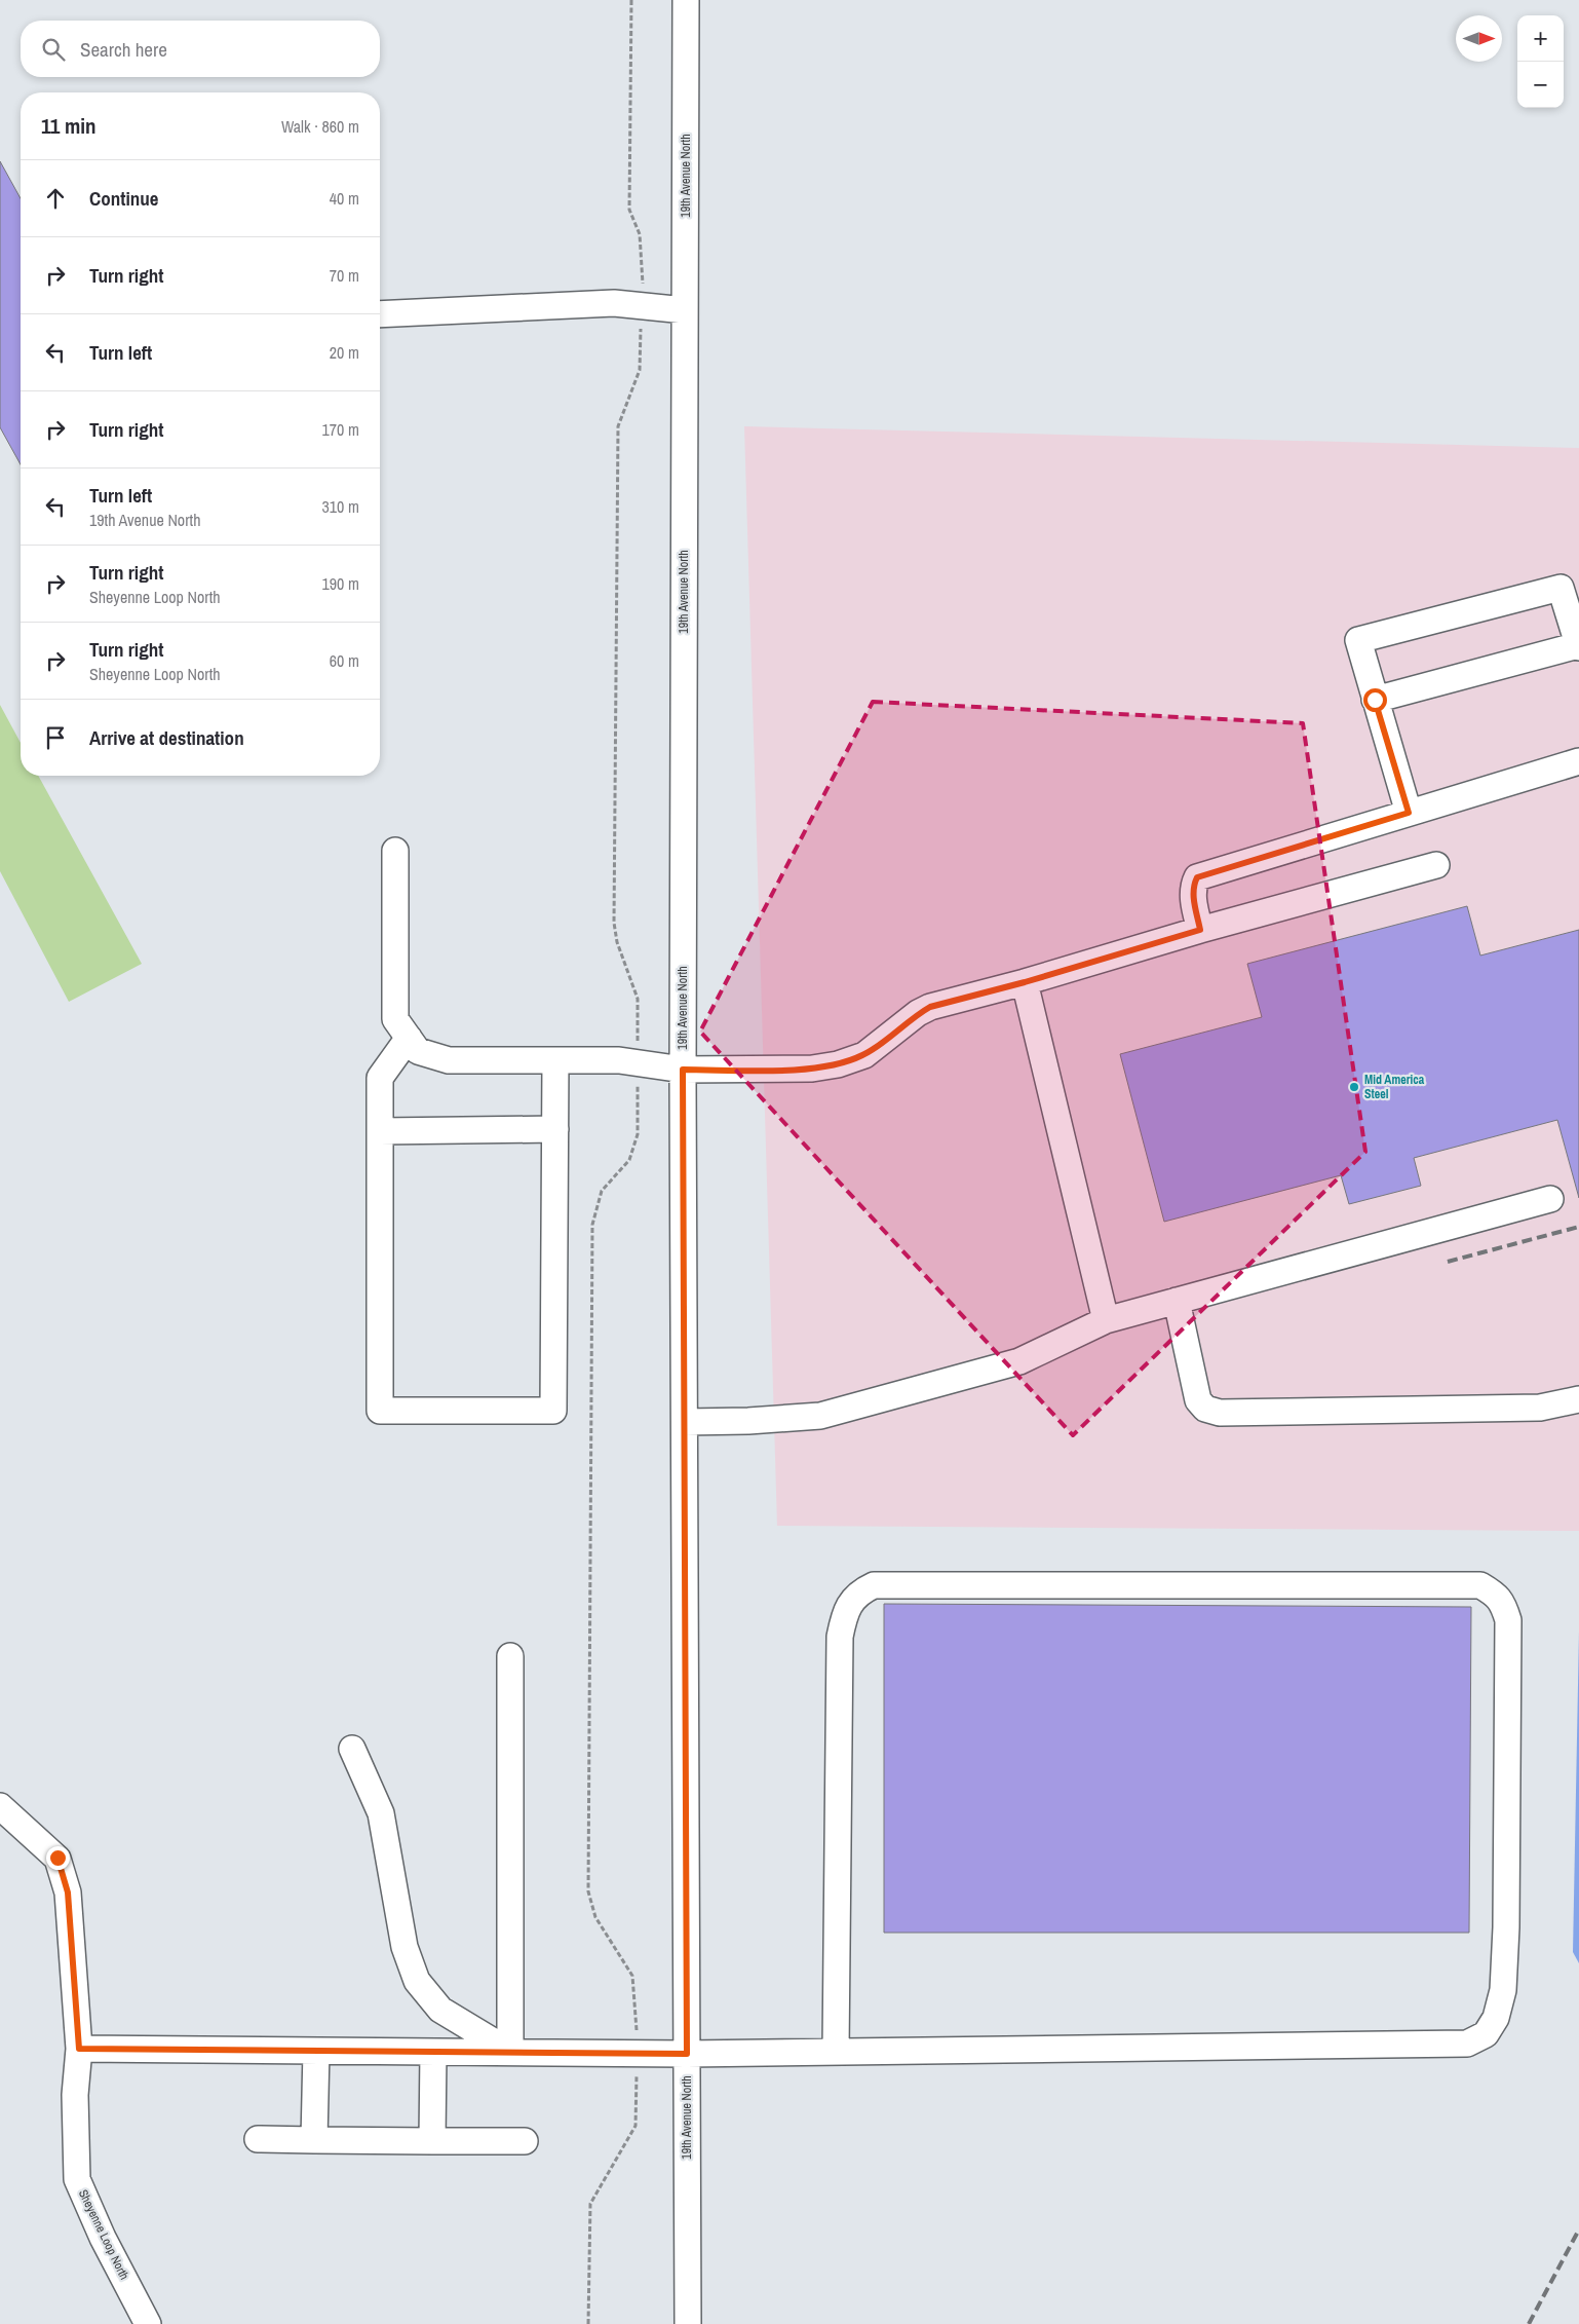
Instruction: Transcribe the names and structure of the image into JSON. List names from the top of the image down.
{
  "streets": {
    "street": ["19th Avenue North", "Sheyenne Loop North"]
  },
  "places": ["Mid America Steel"],
  "north": "right",
  "page": {
    "map_buttons": ["+", "−"],
    "search": "Search here",
    "heading": ["11 min", "Walk · 860 m"],
    "list": [
      ["Continue", "40 m"],
      ["Turn right", "70 m"],
      ["Turn left", "20 m"],
      ["Turn right", "170 m"],
      ["Turn left", "19th Avenue North", "310 m"],
      ["Turn right", "Sheyenne Loop North", "190 m"],
      ["Turn right", "Sheyenne Loop North", "60 m"],
      "Arrive at destination"
    ]
  }
}
